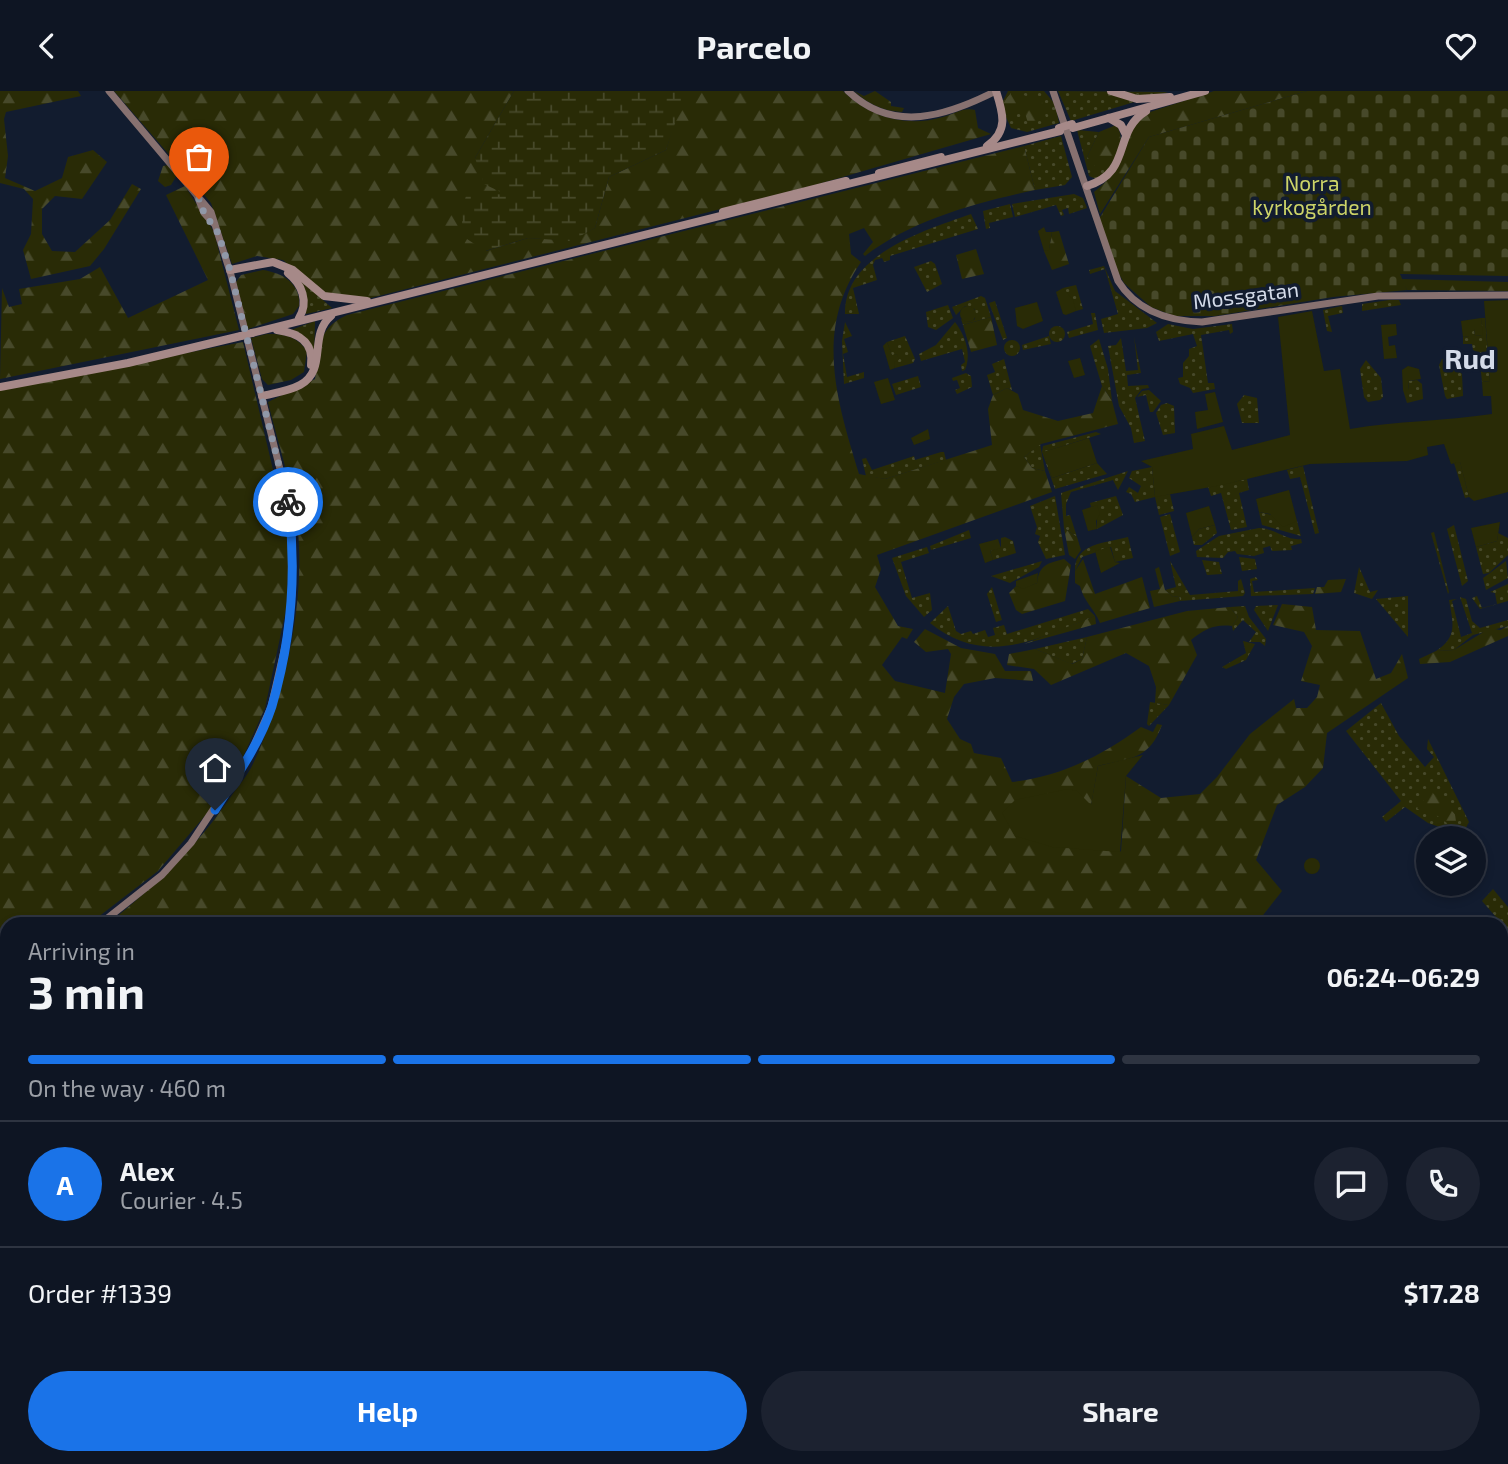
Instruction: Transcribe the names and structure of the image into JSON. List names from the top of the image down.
{
  "streets": {
    "street": ["Mossgatan"]
  },
  "districts": ["Rud"],
  "parks": ["Norra kyrkogården"],
  "page": {
    "header": "Parcelo",
    "heading": ["3 min", "Arriving in", "06:24–06:29"],
    "panel": [
      "Alex",
      "Courier · 4.5",
      "Order #1339",
      "$17.28"
    ],
    "bar": "On the way · 460 m",
    "round": "A",
    "buttons": ["Help", "Share"]
  }
}
